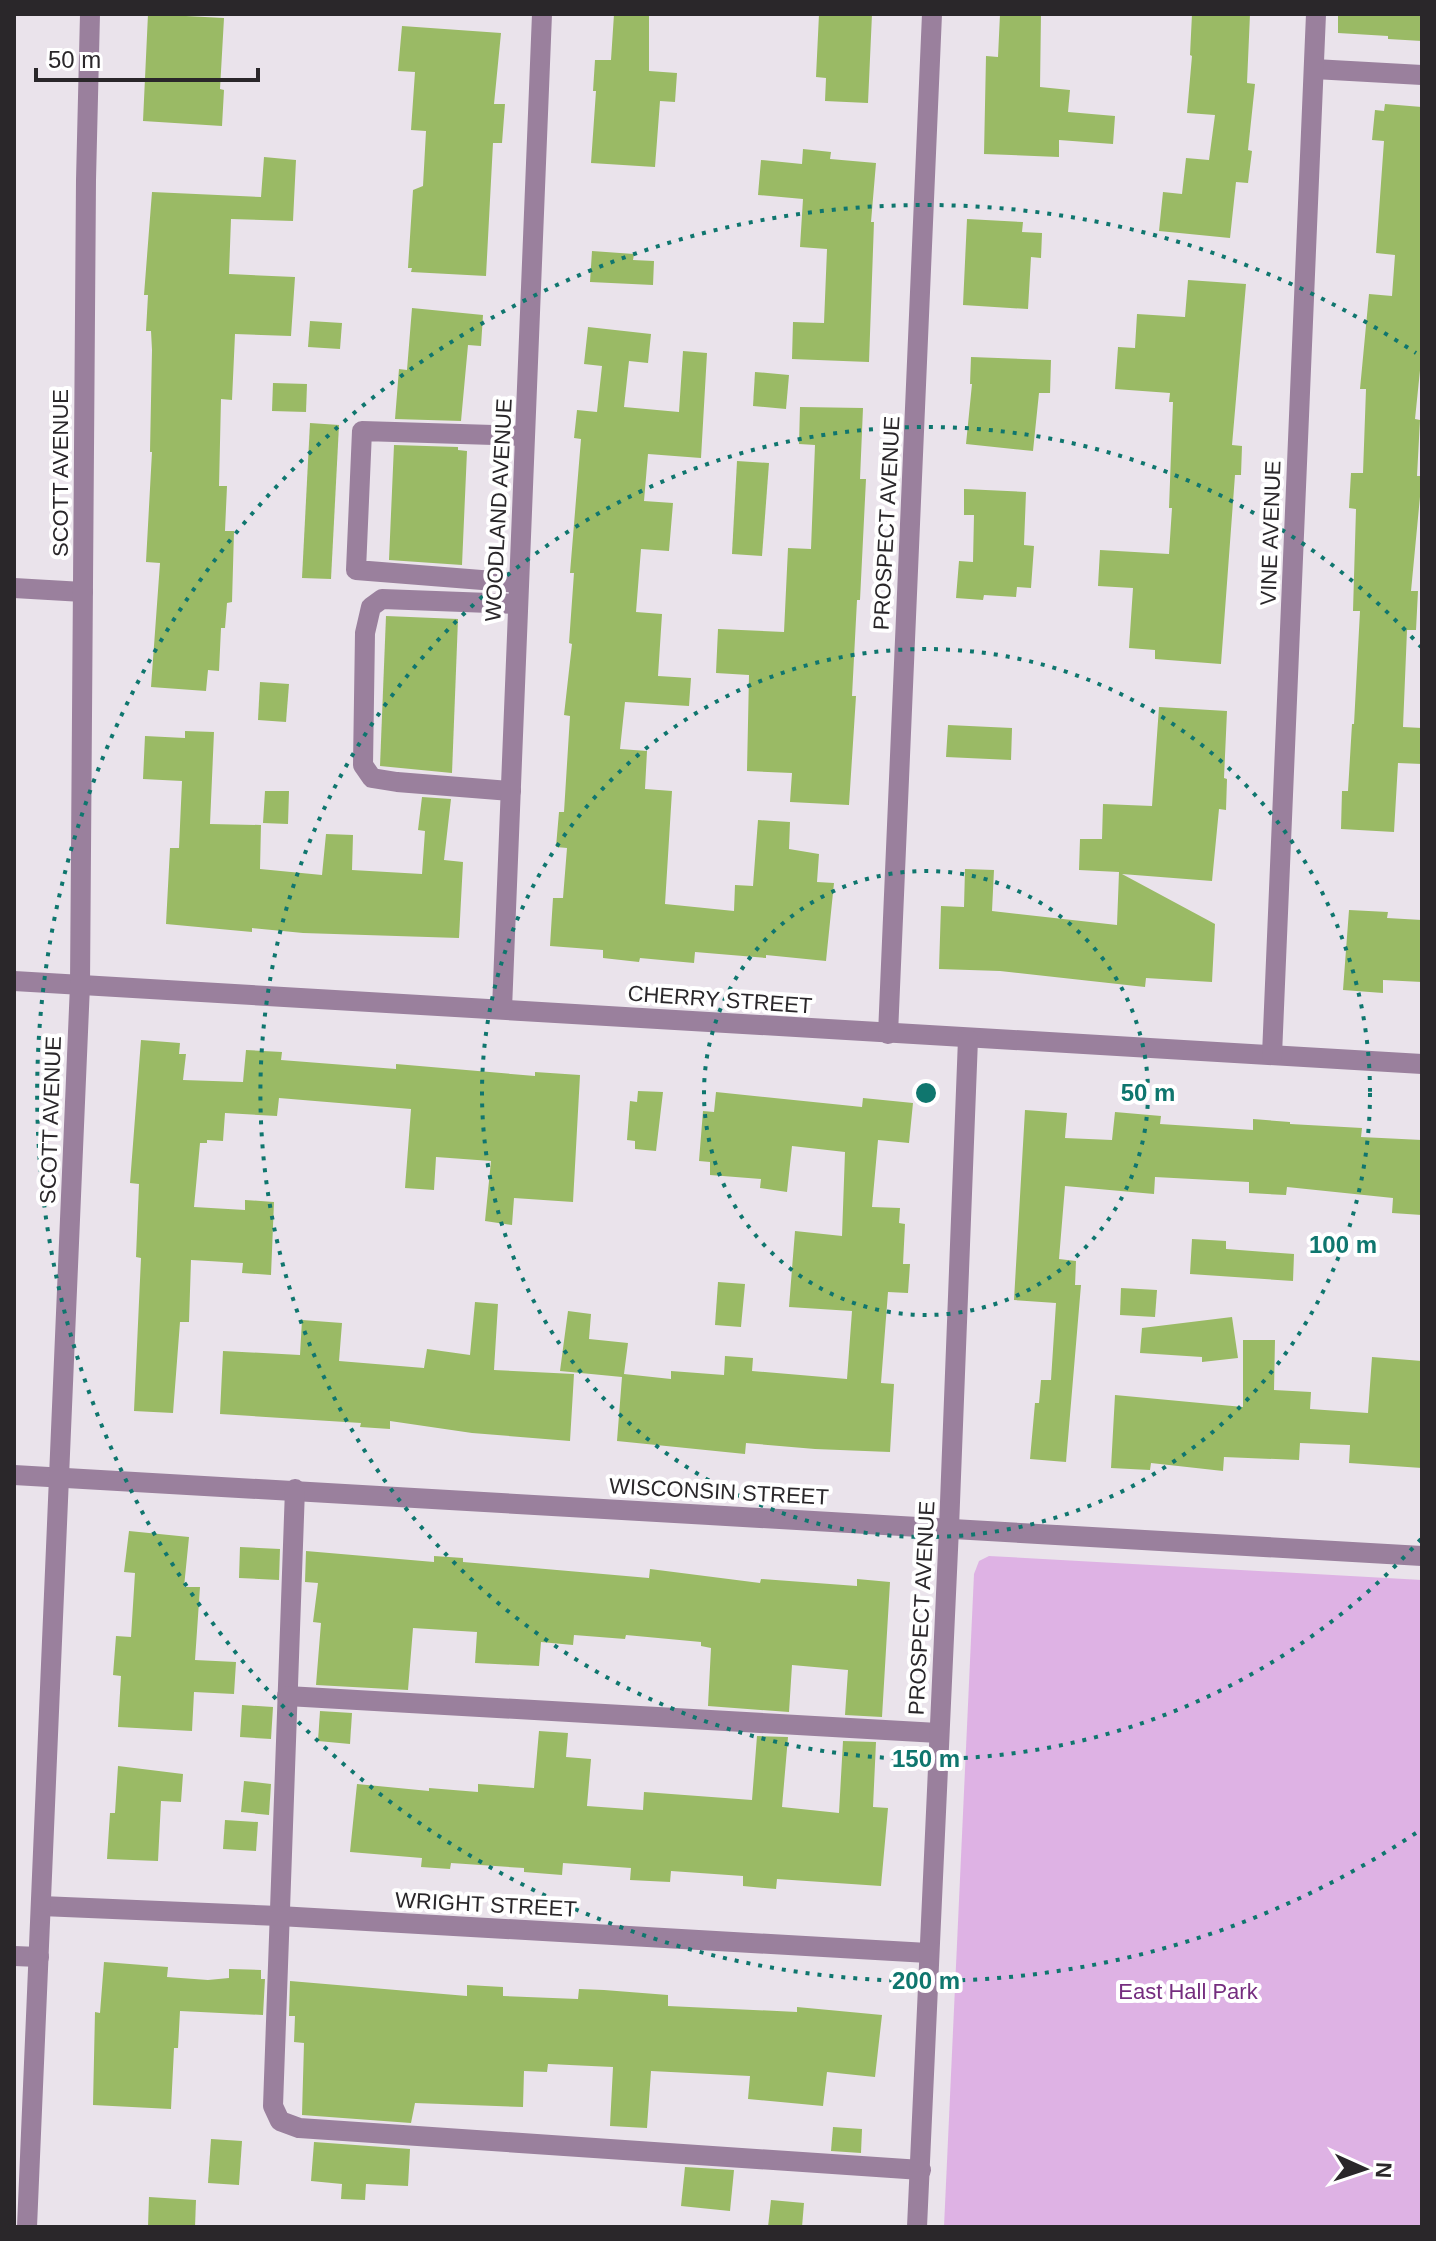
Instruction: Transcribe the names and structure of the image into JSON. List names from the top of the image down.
{
  "streets": {
    "street": [
      "SCOTT AVENUE",
      "WOODLAND AVENUE",
      "PROSPECT AVENUE",
      "VINE AVENUE",
      "CHERRY STREET",
      "WISCONSIN STREET",
      "WRIGHT STREET"
    ]
  },
  "crossings": [
    ["SCOTT AVENUE", "CHERRY STREET"],
    ["SCOTT AVENUE", "WISCONSIN STREET"],
    ["SCOTT AVENUE", "WRIGHT STREET"],
    ["WOODLAND AVENUE", "CHERRY STREET"],
    ["PROSPECT AVENUE", "CHERRY STREET"],
    ["PROSPECT AVENUE", "WISCONSIN STREET"],
    ["PROSPECT AVENUE", "WRIGHT STREET"],
    ["VINE AVENUE", "CHERRY STREET"]
  ],
  "parks": ["East Hall Park"],
  "scale_bar": "50 m",
  "north": "right",
  "rings": [
    "50 m",
    "100 m",
    "150 m",
    "200 m"
  ]
}
